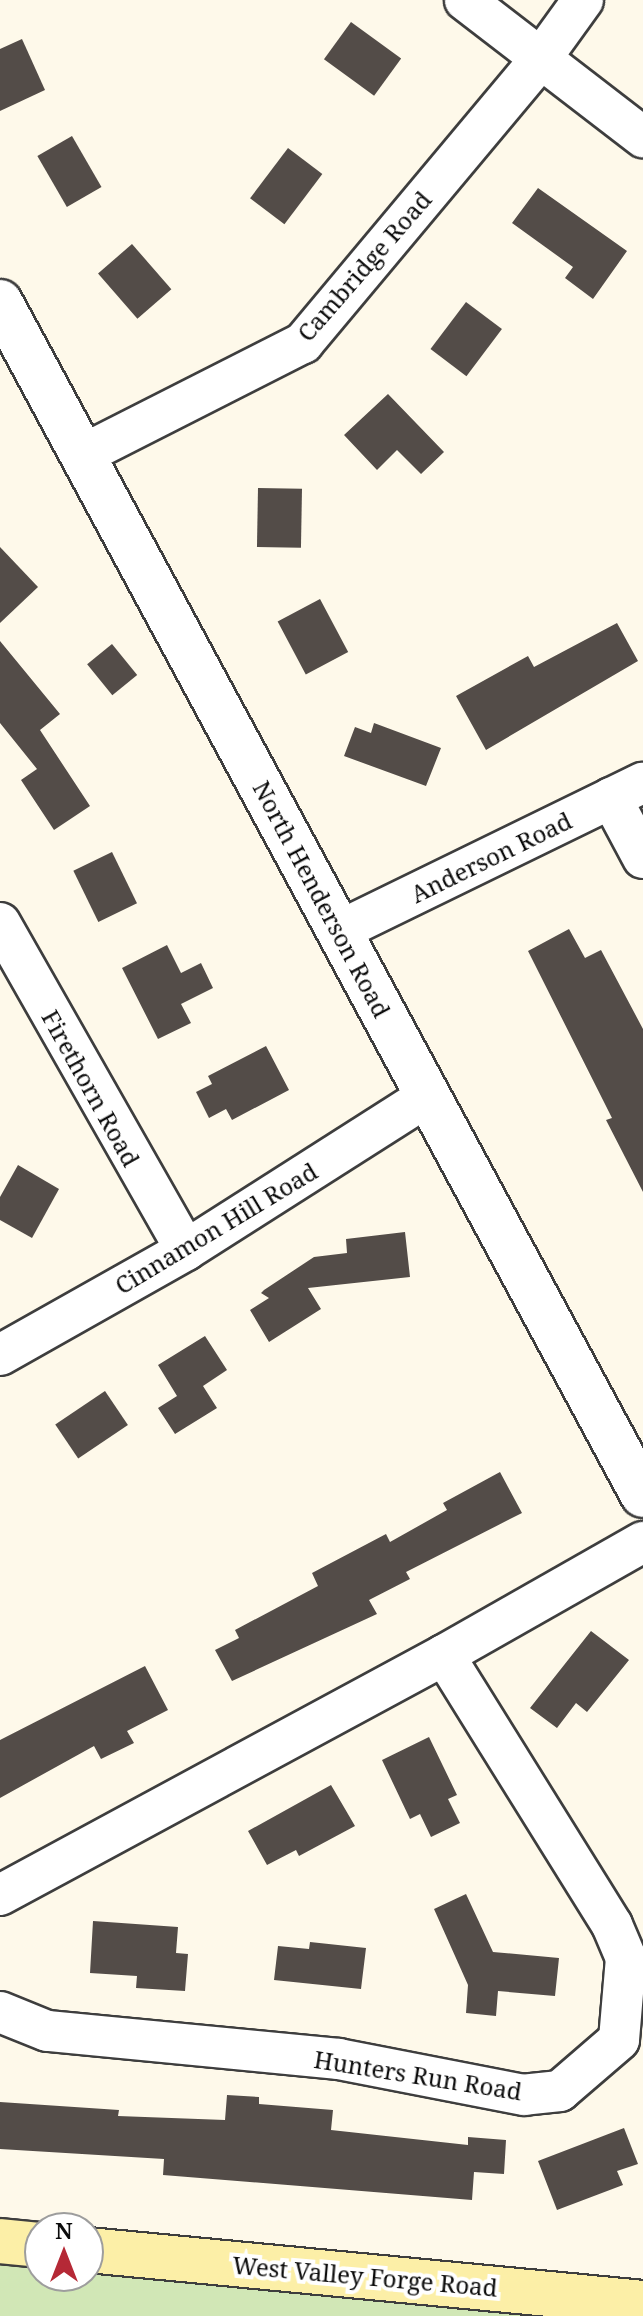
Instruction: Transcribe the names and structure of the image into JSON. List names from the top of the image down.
{
  "streets": {
    "main road": ["West Valley Forge Road"],
    "street": [
      "Cambridge Road",
      "Anderson Road",
      "North Henderson Road",
      "Firethorn Road",
      "Cinnamon Hill Road",
      "Hunters Run Road"
    ]
  },
  "crossings": [
    ["Cambridge Road", "North Henderson Road"],
    ["Anderson Road", "North Henderson Road"],
    ["North Henderson Road", "Cinnamon Hill Road"],
    ["Firethorn Road", "Cinnamon Hill Road"]
  ],
  "north": "top"
}
